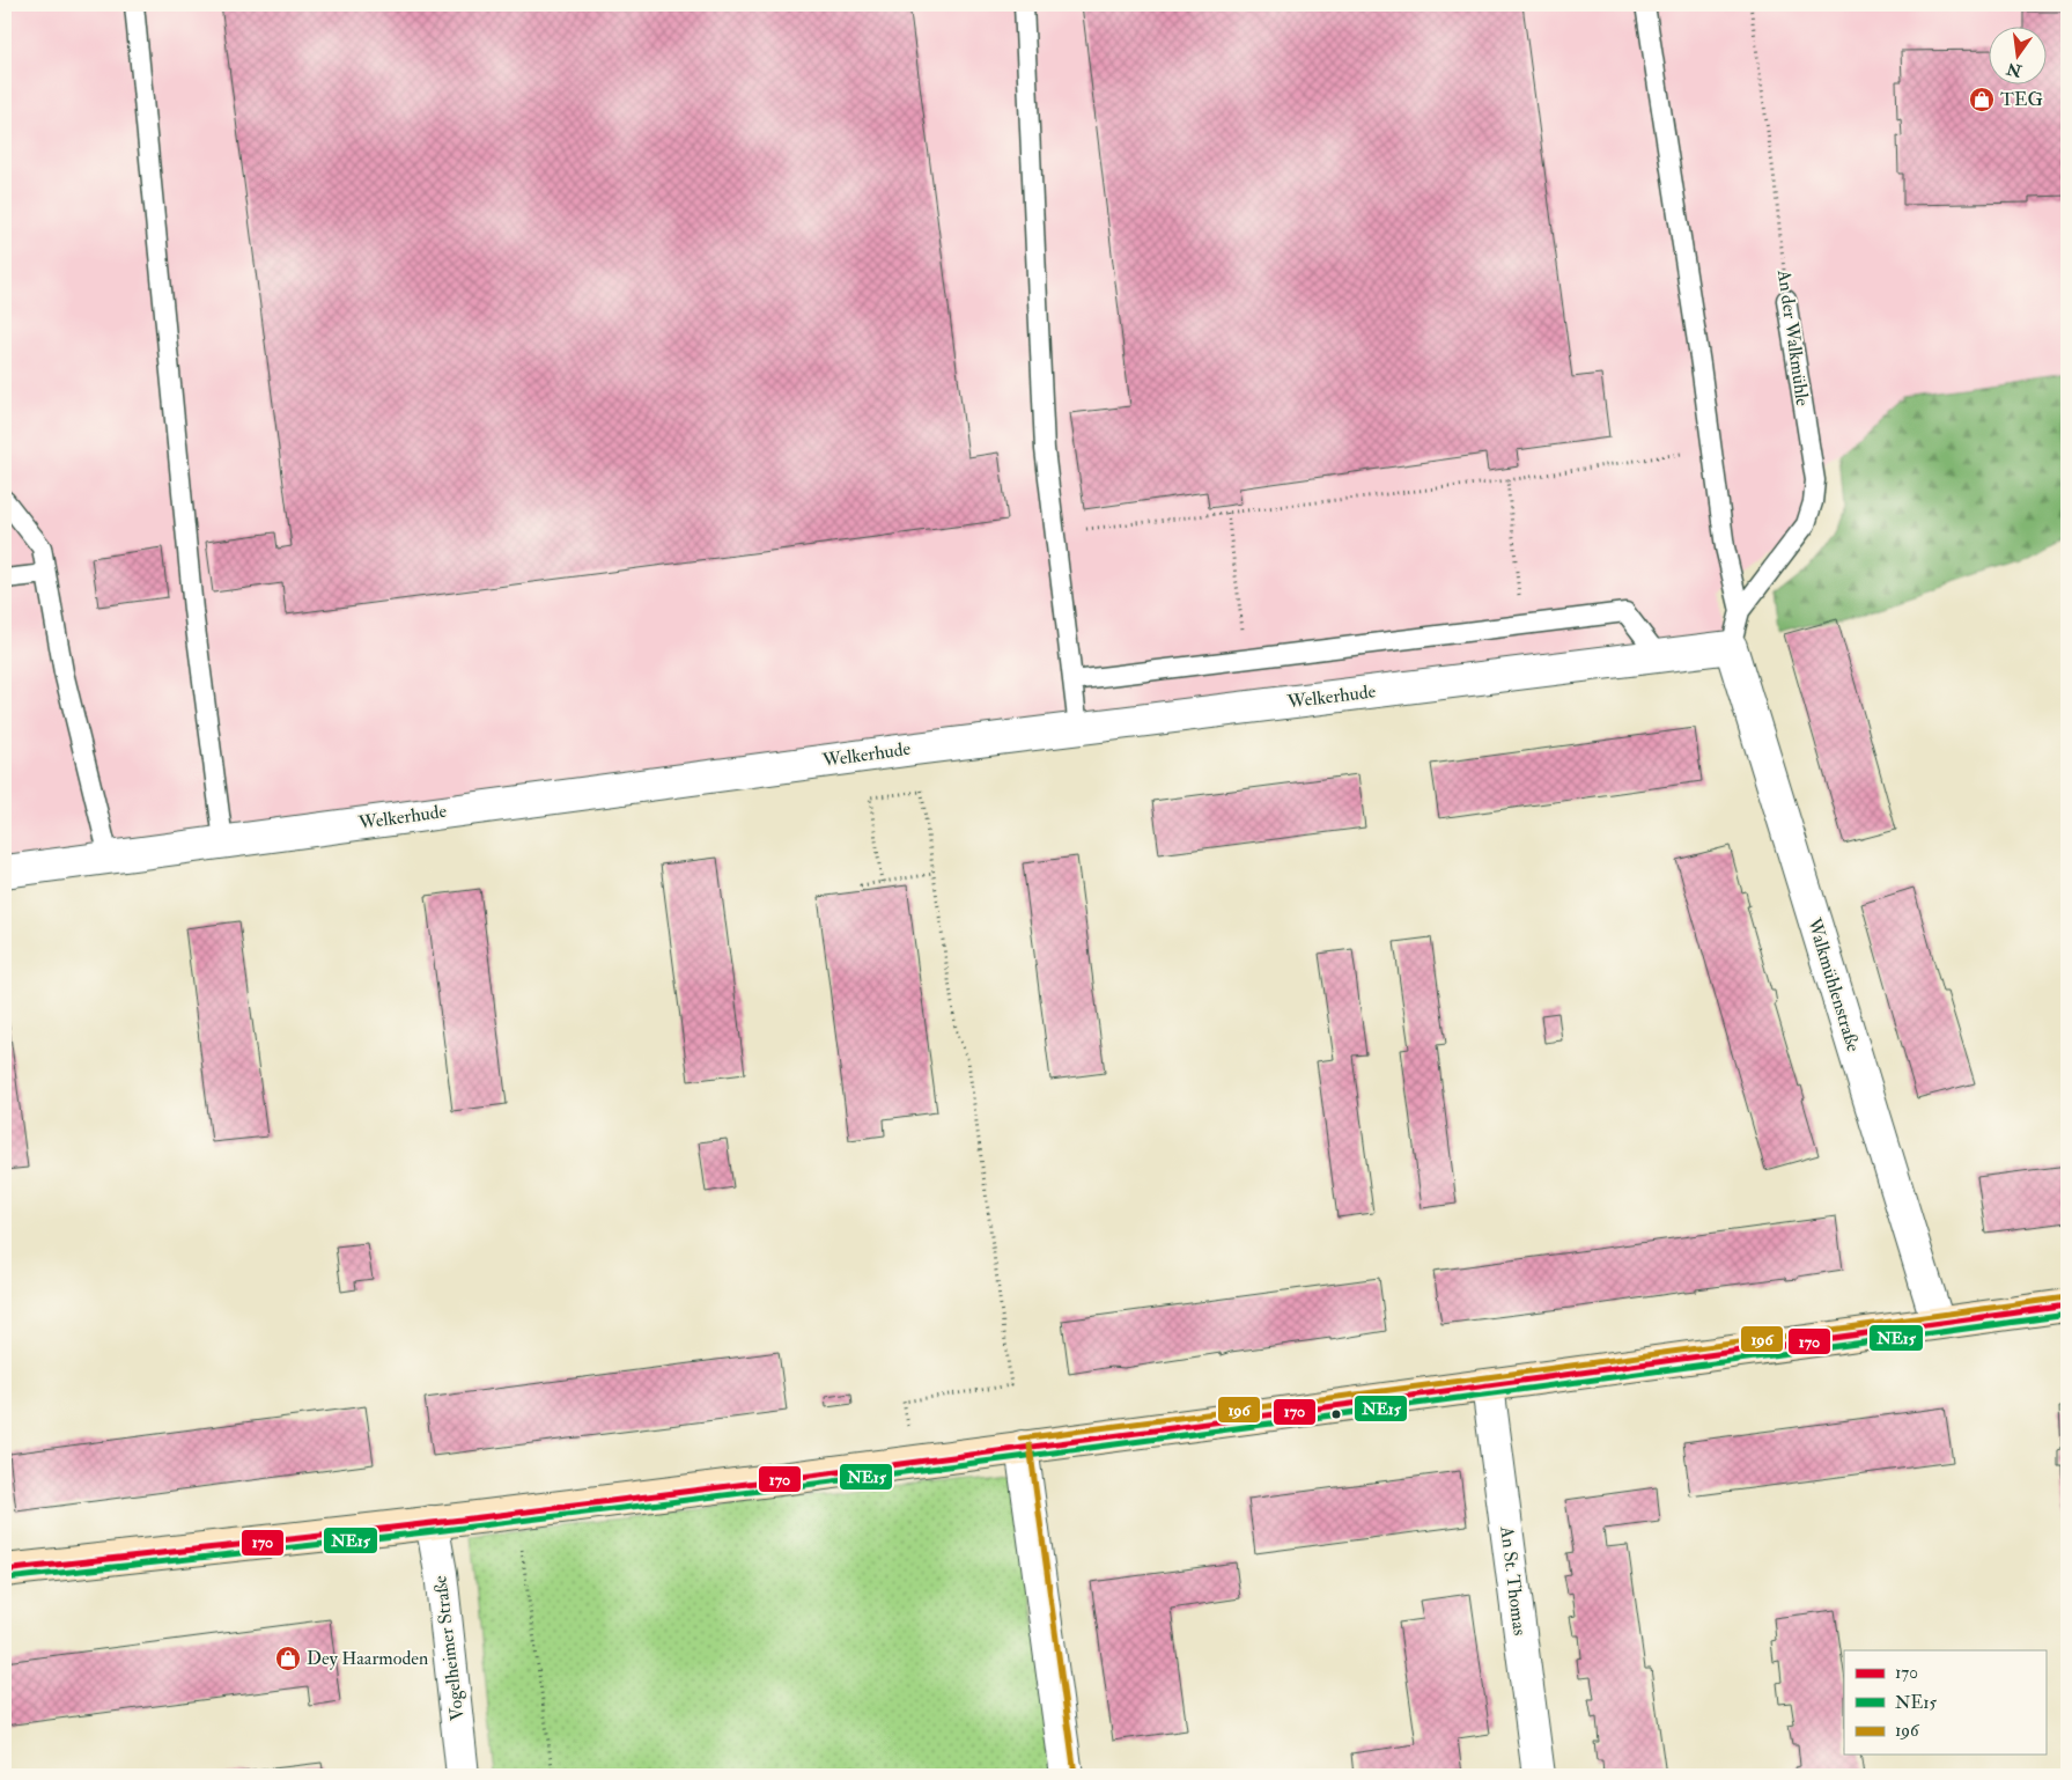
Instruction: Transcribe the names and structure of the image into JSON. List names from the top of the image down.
{
  "streets": {
    "street": [
      "Welkerhude",
      "Walkmühlenstraße",
      "An St. Thomas",
      "Vogelheimer Straße"
    ],
    "lane": ["An der Walkmühle"]
  },
  "crossings": [
    ["An der Walkmühle", "Welkerhude"],
    ["An der Walkmühle", "Walkmühlenstraße"],
    ["Welkerhude", "Walkmühlenstraße"]
  ],
  "places": {
    "shop": ["TEG", "Dey Haarmoden"]
  },
  "lines": ["transit line 196", "transit line 170", "transit line NE15"],
  "legend": ["170", "NE15", "196"],
  "north": "bottom"
}
